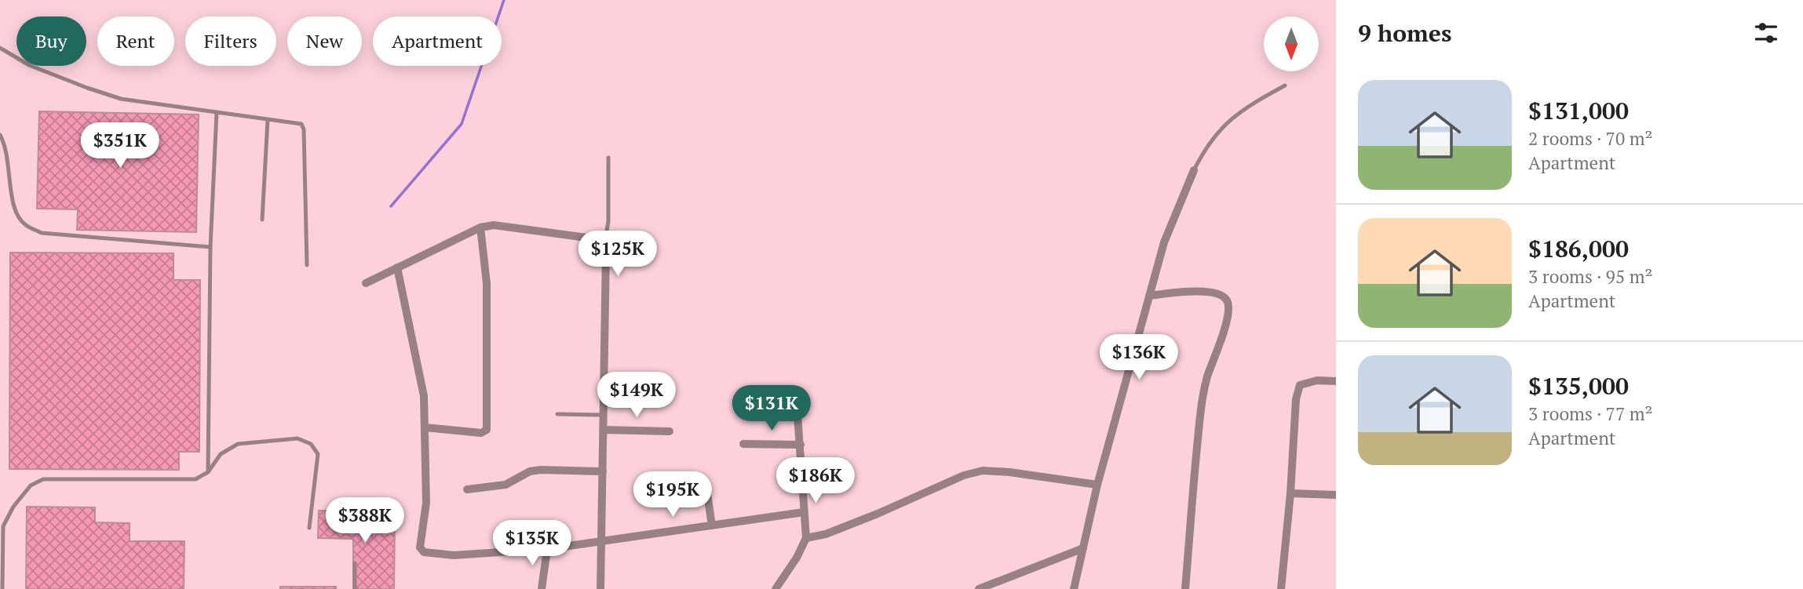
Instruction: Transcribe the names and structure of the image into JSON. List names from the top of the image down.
{
  "north": "bottom",
  "page": {
    "heading": "9 homes",
    "chip": [
      "Buy",
      "Rent",
      "Filters",
      "New",
      "Apartment"
    ],
    "list": [
      {
        "name": "$131,000",
        "note": "2 rooms · 70 m² · Apartment"
      },
      {
        "name": "$186,000",
        "note": "3 rooms · 95 m² · Apartment"
      },
      {
        "name": "$135,000",
        "note": "3 rooms · 77 m² · Apartment"
      }
    ],
    "price": [
      "$351K",
      "$125K",
      "$136K",
      "$149K",
      "$131K",
      "$186K",
      "$195K",
      "$388K",
      "$135K"
    ]
  }
}
